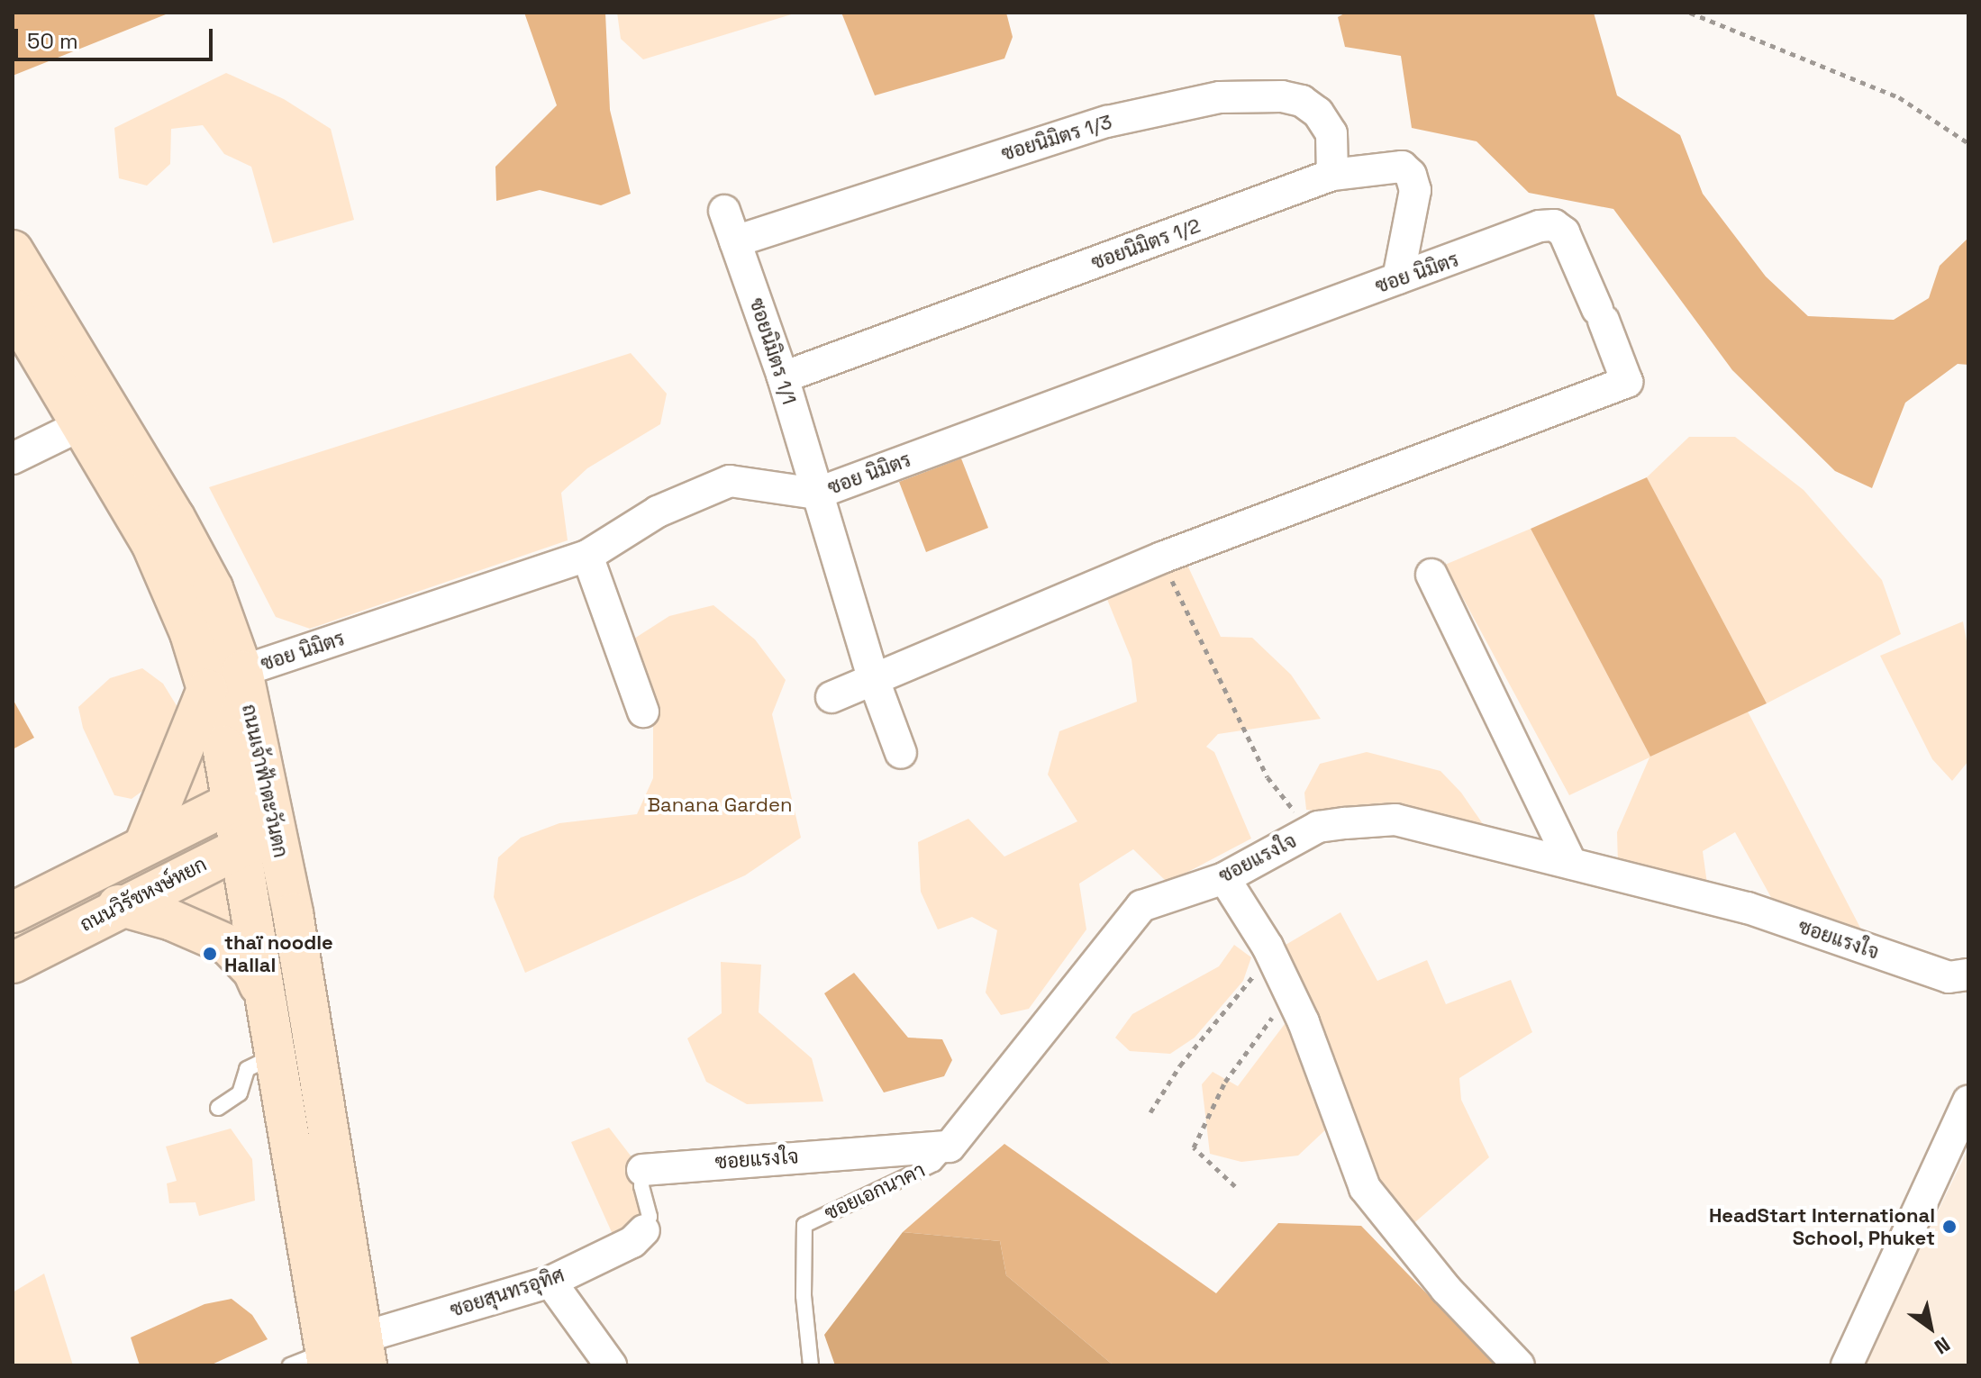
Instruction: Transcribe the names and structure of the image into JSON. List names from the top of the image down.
{
  "streets": {
    "main road": ["ถนนเจ้าฟ้าตะวันตก", "ถนนวิรัชหงษ์หยก"],
    "street": [
      "ซอยนิมิตร 1/3",
      "ซอยนิมิตร 1/2",
      "ซอย นิมิตร",
      "ซอยนิมิตร 1/1",
      "ซอยแรงใจ",
      "ซอยสุนทรอุทิศ"
    ],
    "lane": ["ซอยเอกนาคา"]
  },
  "crossings": [
    ["ซอยนิมิตร 1/3", "ซอยนิมิตร 1/2"],
    ["ซอยนิมิตร 1/3", "ซอยนิมิตร 1/1"],
    ["ซอยนิมิตร 1/2", "ซอย นิมิตร"],
    ["ซอยนิมิตร 1/2", "ซอยนิมิตร 1/1"],
    ["ซอย นิมิตร", "ซอยนิมิตร 1/1"],
    ["ซอย นิมิตร", "ถนนเจ้าฟ้าตะวันตก"],
    ["ถนนเจ้าฟ้าตะวันตก", "ถนนวิรัชหงษ์หยก"],
    ["ถนนเจ้าฟ้าตะวันตก", "ซอยสุนทรอุทิศ"],
    ["ซอยแรงใจ", "ซอยเอกนาคา"]
  ],
  "parks": ["Banana Garden"],
  "places": ["thaï noodle Hallal", "HeadStart International School, Phuket"],
  "scale_bar": "50 m",
  "north": "bottom right"
}
